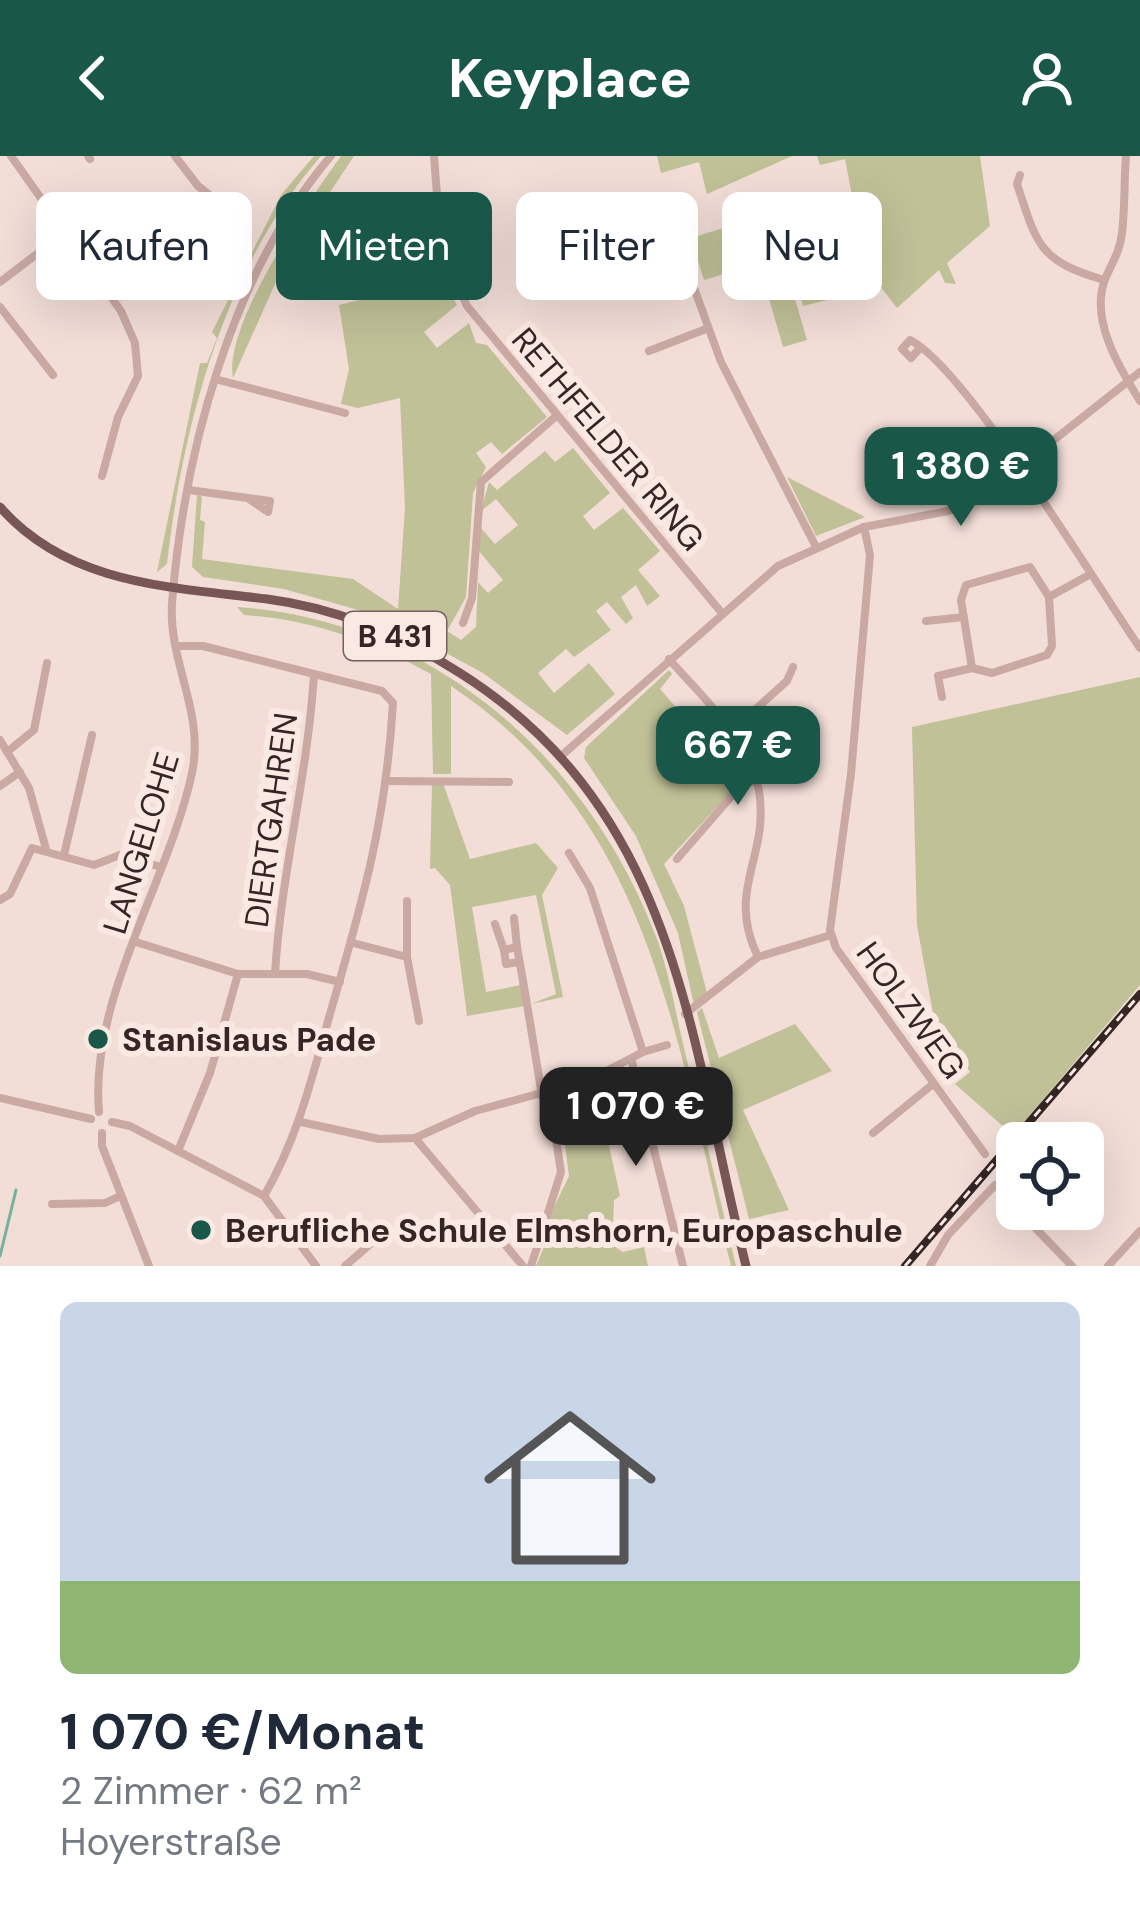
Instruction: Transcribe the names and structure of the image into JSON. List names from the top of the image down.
{
  "streets": {
    "main road": ["B 431"],
    "street": [
      "RETHFELDER RING",
      "DIERTGAHREN",
      "LANGELOHE",
      "HOLZWEG"
    ]
  },
  "crossings": [
    ["B 431", "LANGELOHE"]
  ],
  "places": ["Stanislaus Pade", "Berufliche Schule Elmshorn, Europaschule"],
  "page": {
    "header": "Keyplace",
    "chip": [
      "Kaufen",
      "Mieten",
      "Filter",
      "Neu"
    ],
    "price": ["1 380 €", "667 €", "1 070 €"],
    "list": [
      {
        "name": "1 070 €/Monat",
        "note": "2 Zimmer · 62 m² · Hoyerstraße"
      }
    ]
  }
}
